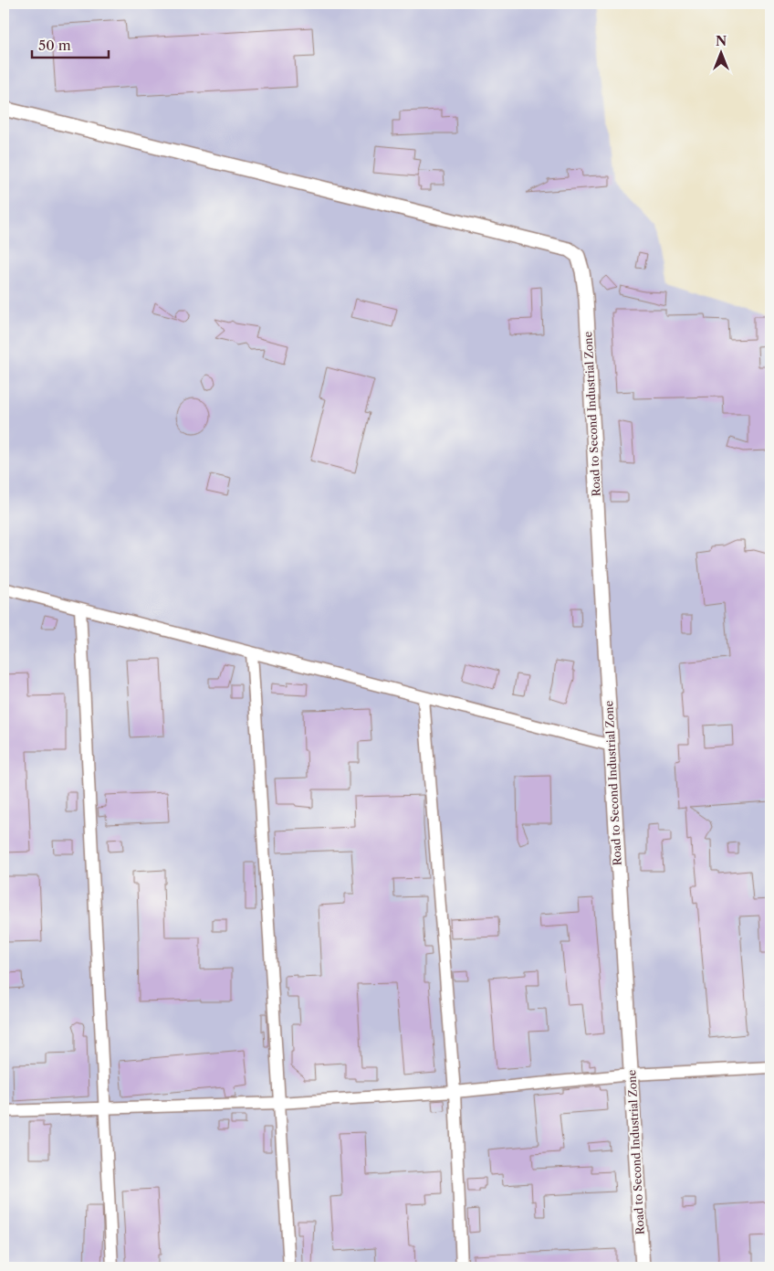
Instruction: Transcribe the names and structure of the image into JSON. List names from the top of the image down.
{
  "streets": {
    "street": ["Road to Second Industrial Zone"]
  },
  "scale_bar": "50 m",
  "north": "top"
}
